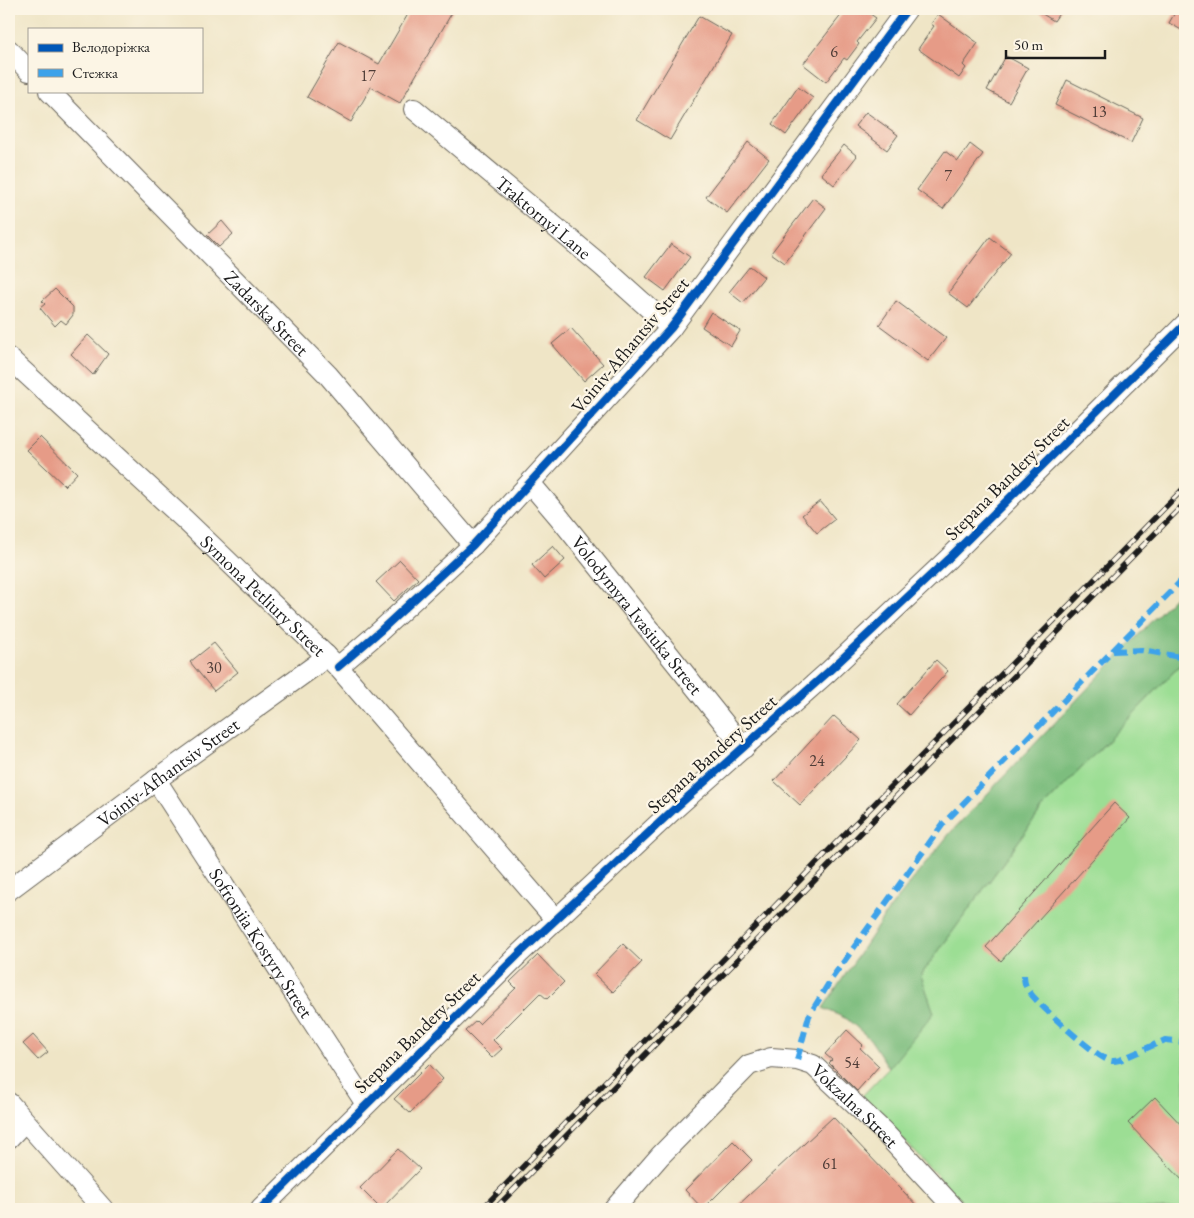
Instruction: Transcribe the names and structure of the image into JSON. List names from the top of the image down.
{
  "streets": {
    "street": [
      "Traktornyi Lane",
      "Zadarska Street",
      "Voiniv-Afhantsiv Street",
      "Stepana Bandery Street",
      "Symona Petliury Street",
      "Volodymyra Ivasiuka Street",
      "Sofroniia Kostyry Street",
      "Vokzalna Street"
    ]
  },
  "crossings": [
    ["Traktornyi Lane", "Voiniv-Afhantsiv Street"],
    ["Zadarska Street", "Voiniv-Afhantsiv Street"],
    ["Voiniv-Afhantsiv Street", "Symona Petliury Street"],
    ["Voiniv-Afhantsiv Street", "Volodymyra Ivasiuka Street"],
    ["Voiniv-Afhantsiv Street", "Sofroniia Kostyry Street"],
    ["Stepana Bandery Street", "Symona Petliury Street"],
    ["Stepana Bandery Street", "Volodymyra Ivasiuka Street"],
    ["Stepana Bandery Street", "Sofroniia Kostyry Street"]
  ],
  "house_numbers": [
    "6",
    "17",
    "13",
    "7",
    "30",
    "24",
    "54",
    "61"
  ],
  "legend": ["Велодоріжка", "Стежка"],
  "scale_bar": "50 m"
}
